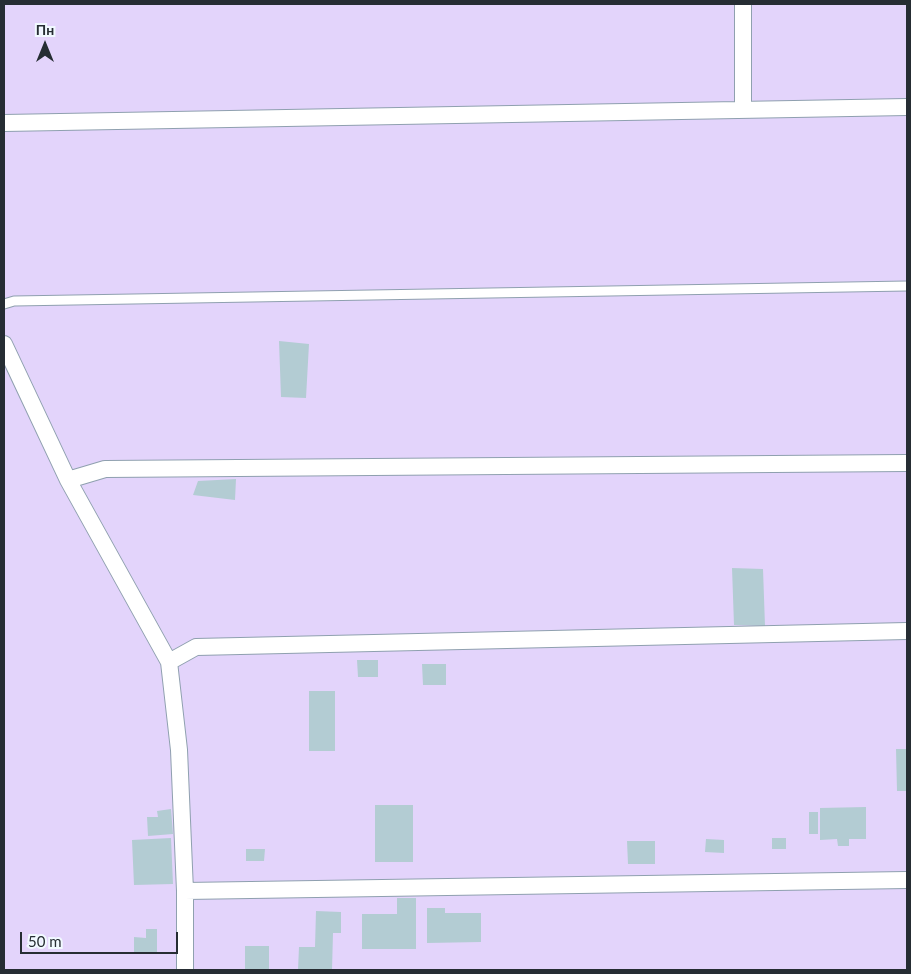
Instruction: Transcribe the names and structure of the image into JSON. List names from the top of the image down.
{
  "scale_bar": "50 m",
  "north": "top"
}
